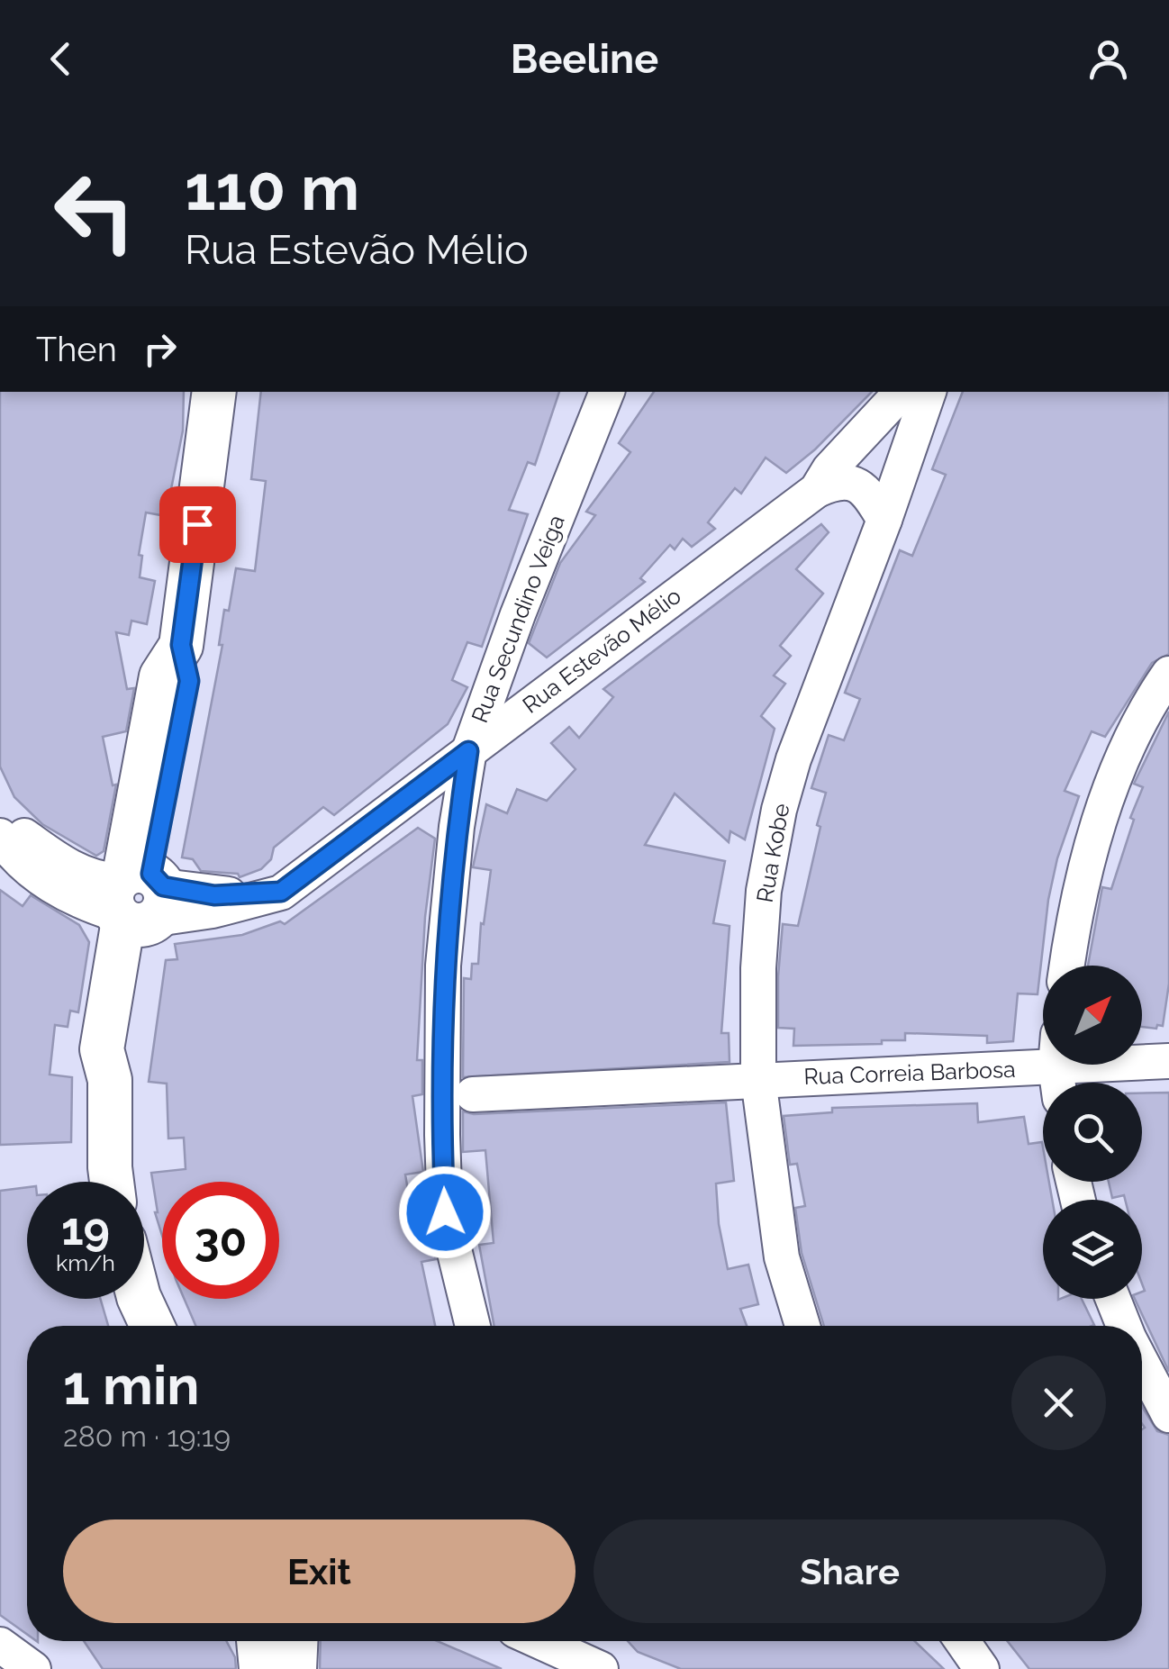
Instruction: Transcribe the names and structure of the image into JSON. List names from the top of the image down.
{
  "streets": {
    "street": [
      "Rua Secundino Veiga",
      "Rua Estevão Mélio",
      "Rua Kobe",
      "Rua Correia Barbosa"
    ]
  },
  "crossings": [
    ["Rua Secundino Veiga", "Rua Estevão Mélio"],
    ["Rua Kobe", "Rua Correia Barbosa"]
  ],
  "north": "top right",
  "page": {
    "header": "Beeline",
    "turn": ["110 m", "Rua Estevão Mélio"],
    "then": "Then",
    "speed": "19 km/h",
    "limit": "30",
    "heading": ["1 min", "280 m · 19:19"],
    "buttons": ["Exit", "Share"]
  }
}
